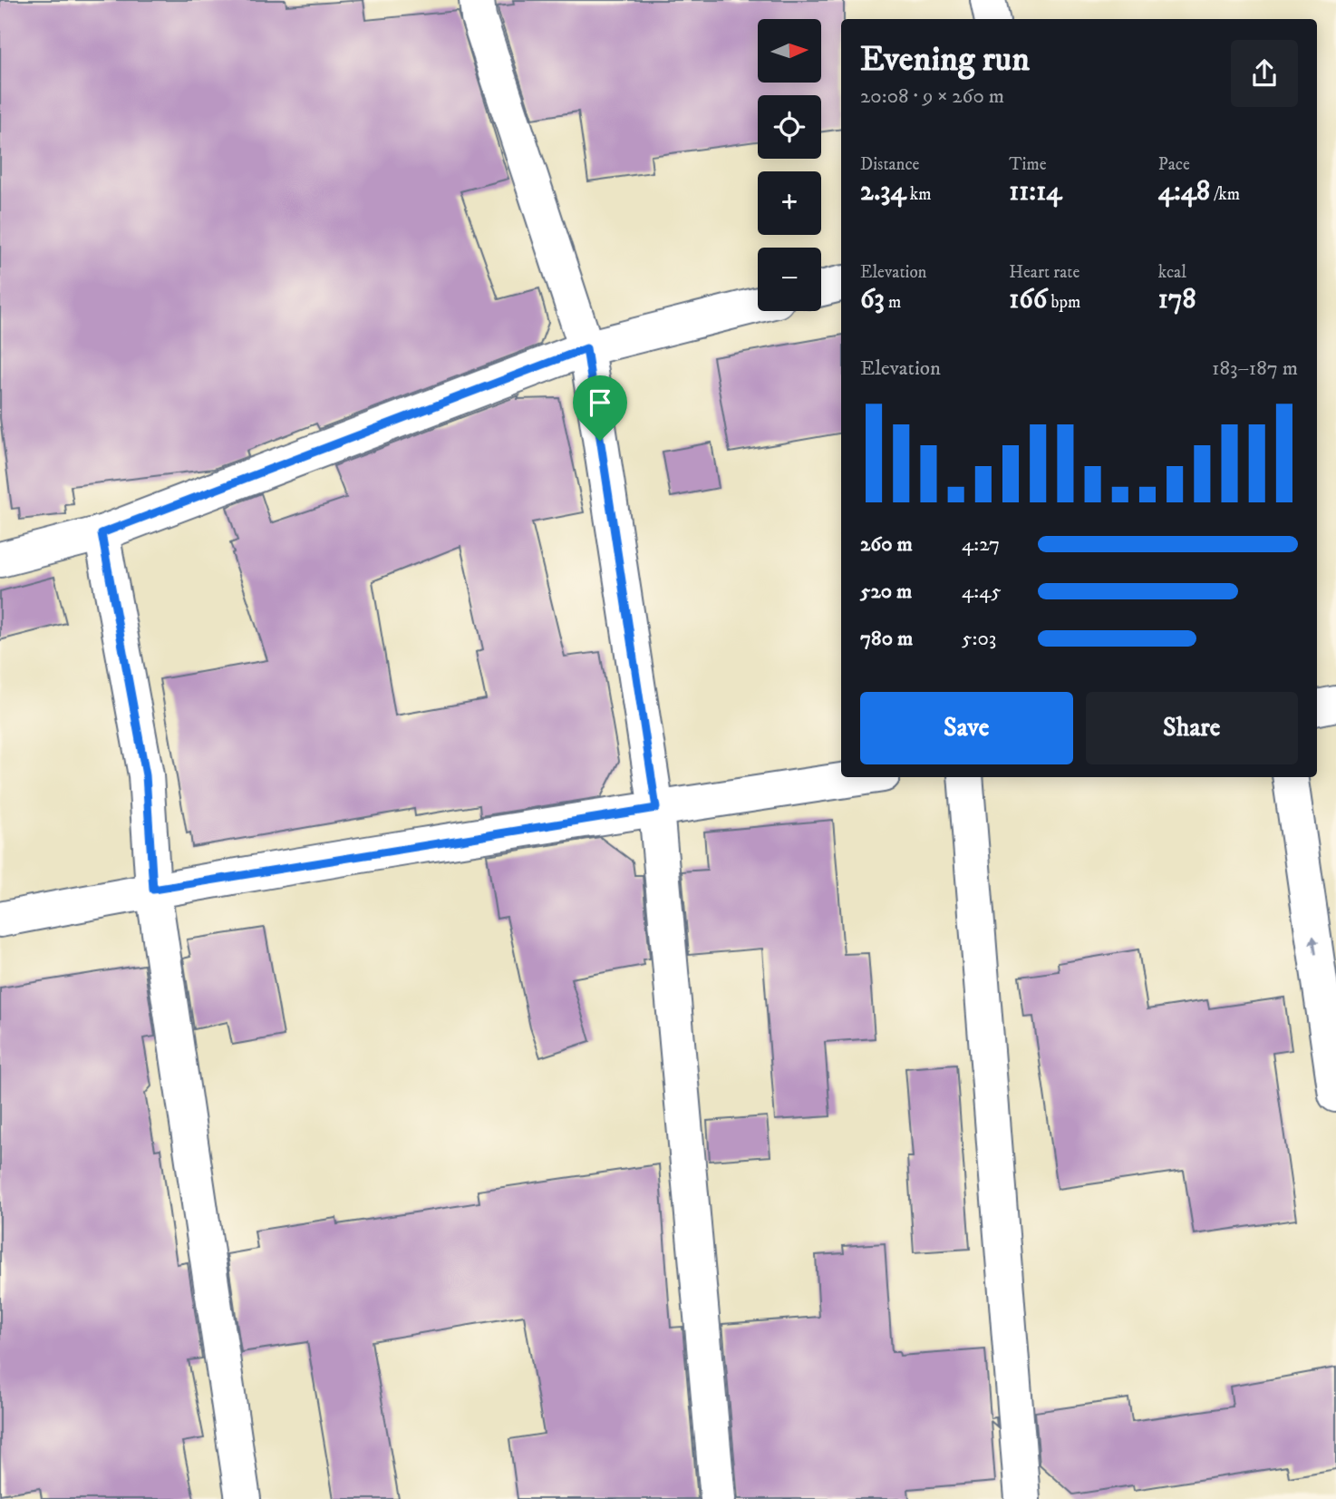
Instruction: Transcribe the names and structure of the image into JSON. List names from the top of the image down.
{
  "north": "right",
  "page": {
    "map_buttons": ["+", "−"],
    "heading": ["Evening run", "20:08 · 9 × 260 m"],
    "stats": [
      ["Distance", "2.34 km"],
      ["Time", "11:14"],
      ["Pace", "4:48 /km"],
      ["Elevation", "63 m"],
      ["Heart rate", "166 bpm"],
      ["kcal", "178"]
    ],
    "chart": ["Elevation", "183–187 m"],
    "list": [
      {
        "name": "260 m",
        "note": "4:27"
      },
      {
        "name": "520 m",
        "note": "4:45"
      },
      {
        "name": "780 m",
        "note": "5:03"
      }
    ],
    "buttons": ["Save", "Share"]
  }
}
